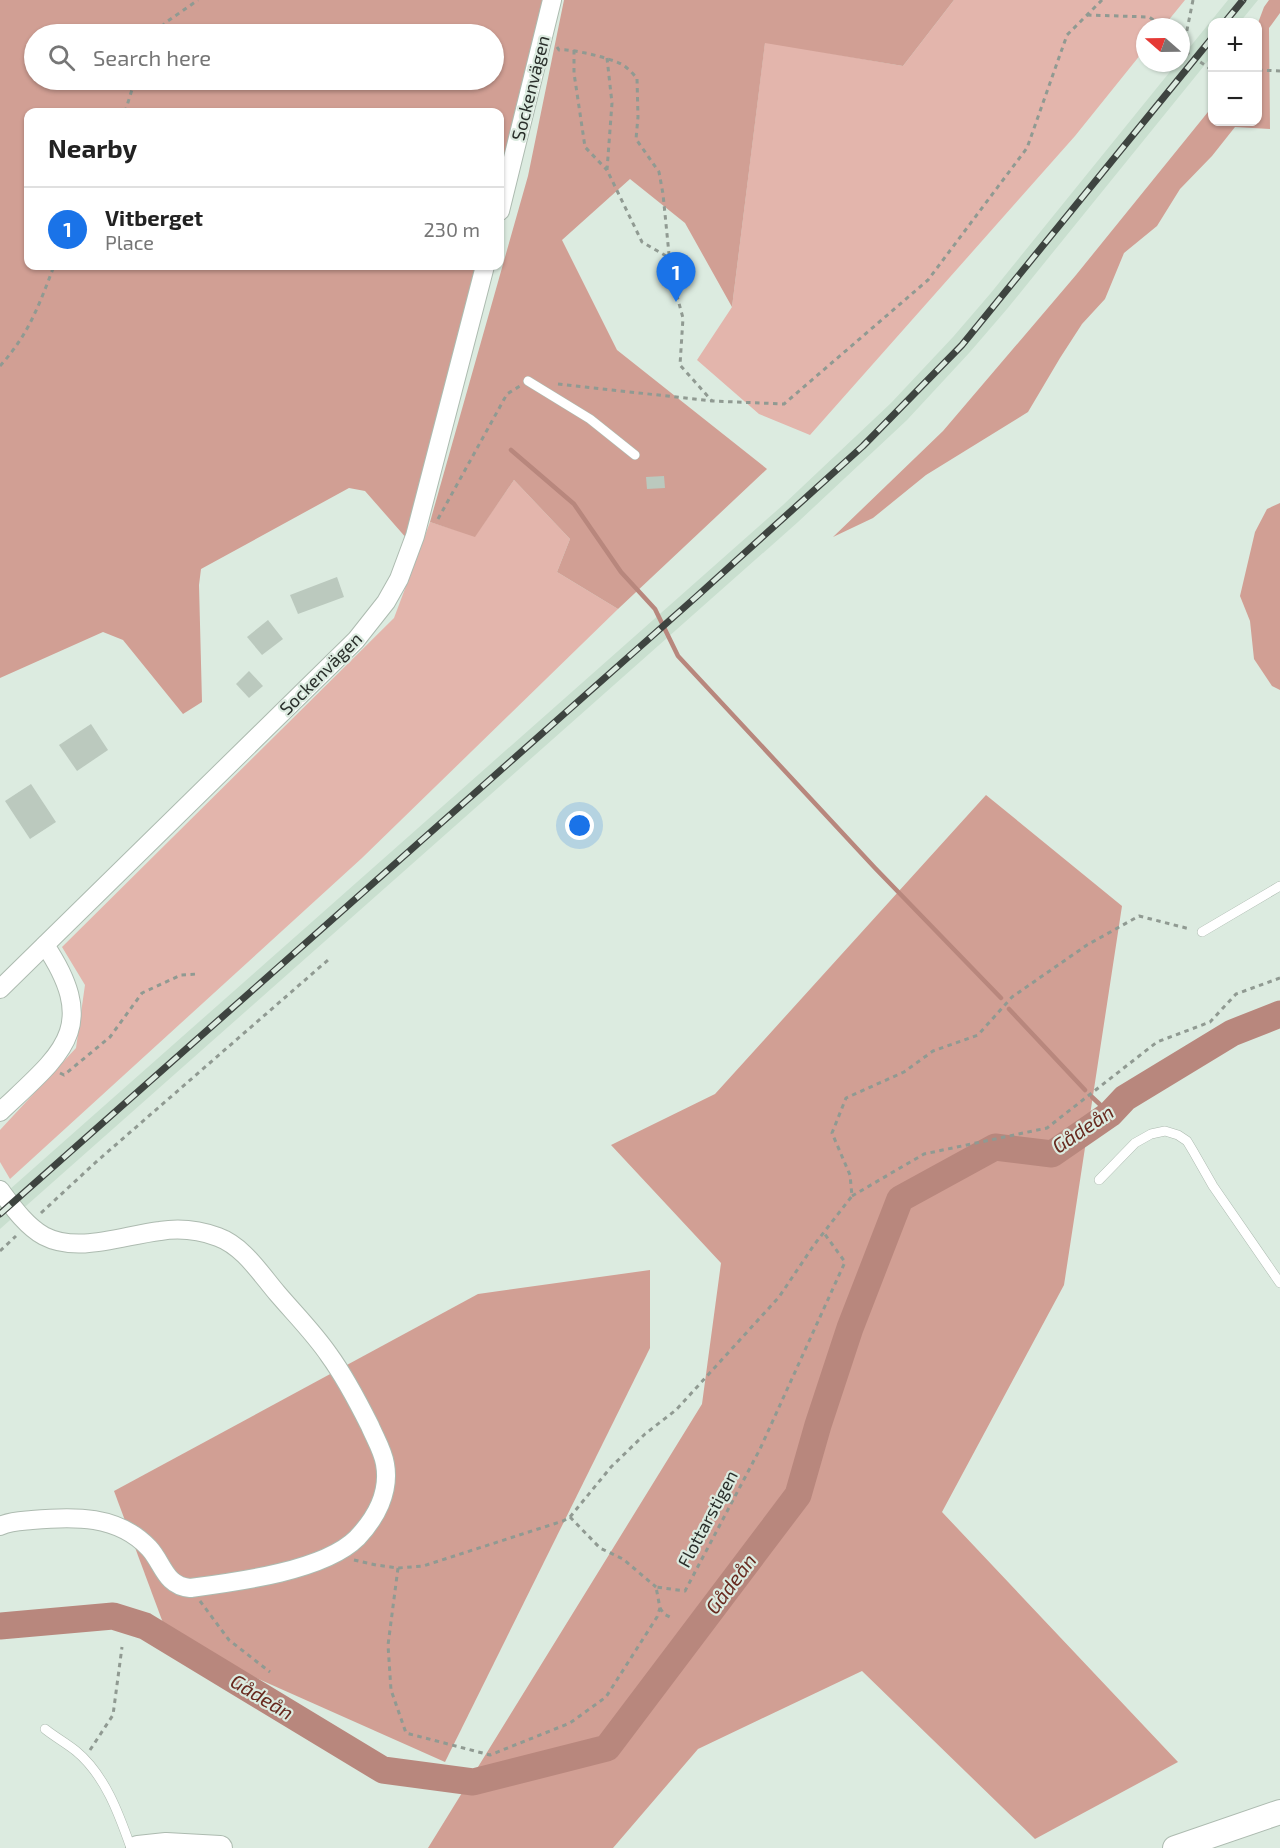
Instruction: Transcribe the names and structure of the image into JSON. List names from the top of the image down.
{
  "streets": {
    "street": ["Sockenvägen"],
    "path": ["Flottarstigen"]
  },
  "water": ["Gådeån"],
  "north": "left",
  "page": {
    "map_buttons": ["+", "−"],
    "search": "Search here",
    "heading": "Nearby",
    "list": [
      {
        "mark": "1",
        "name": "Vitberget",
        "note": "Place",
        "value": "230 m"
      }
    ],
    "pins": "1"
  }
}
